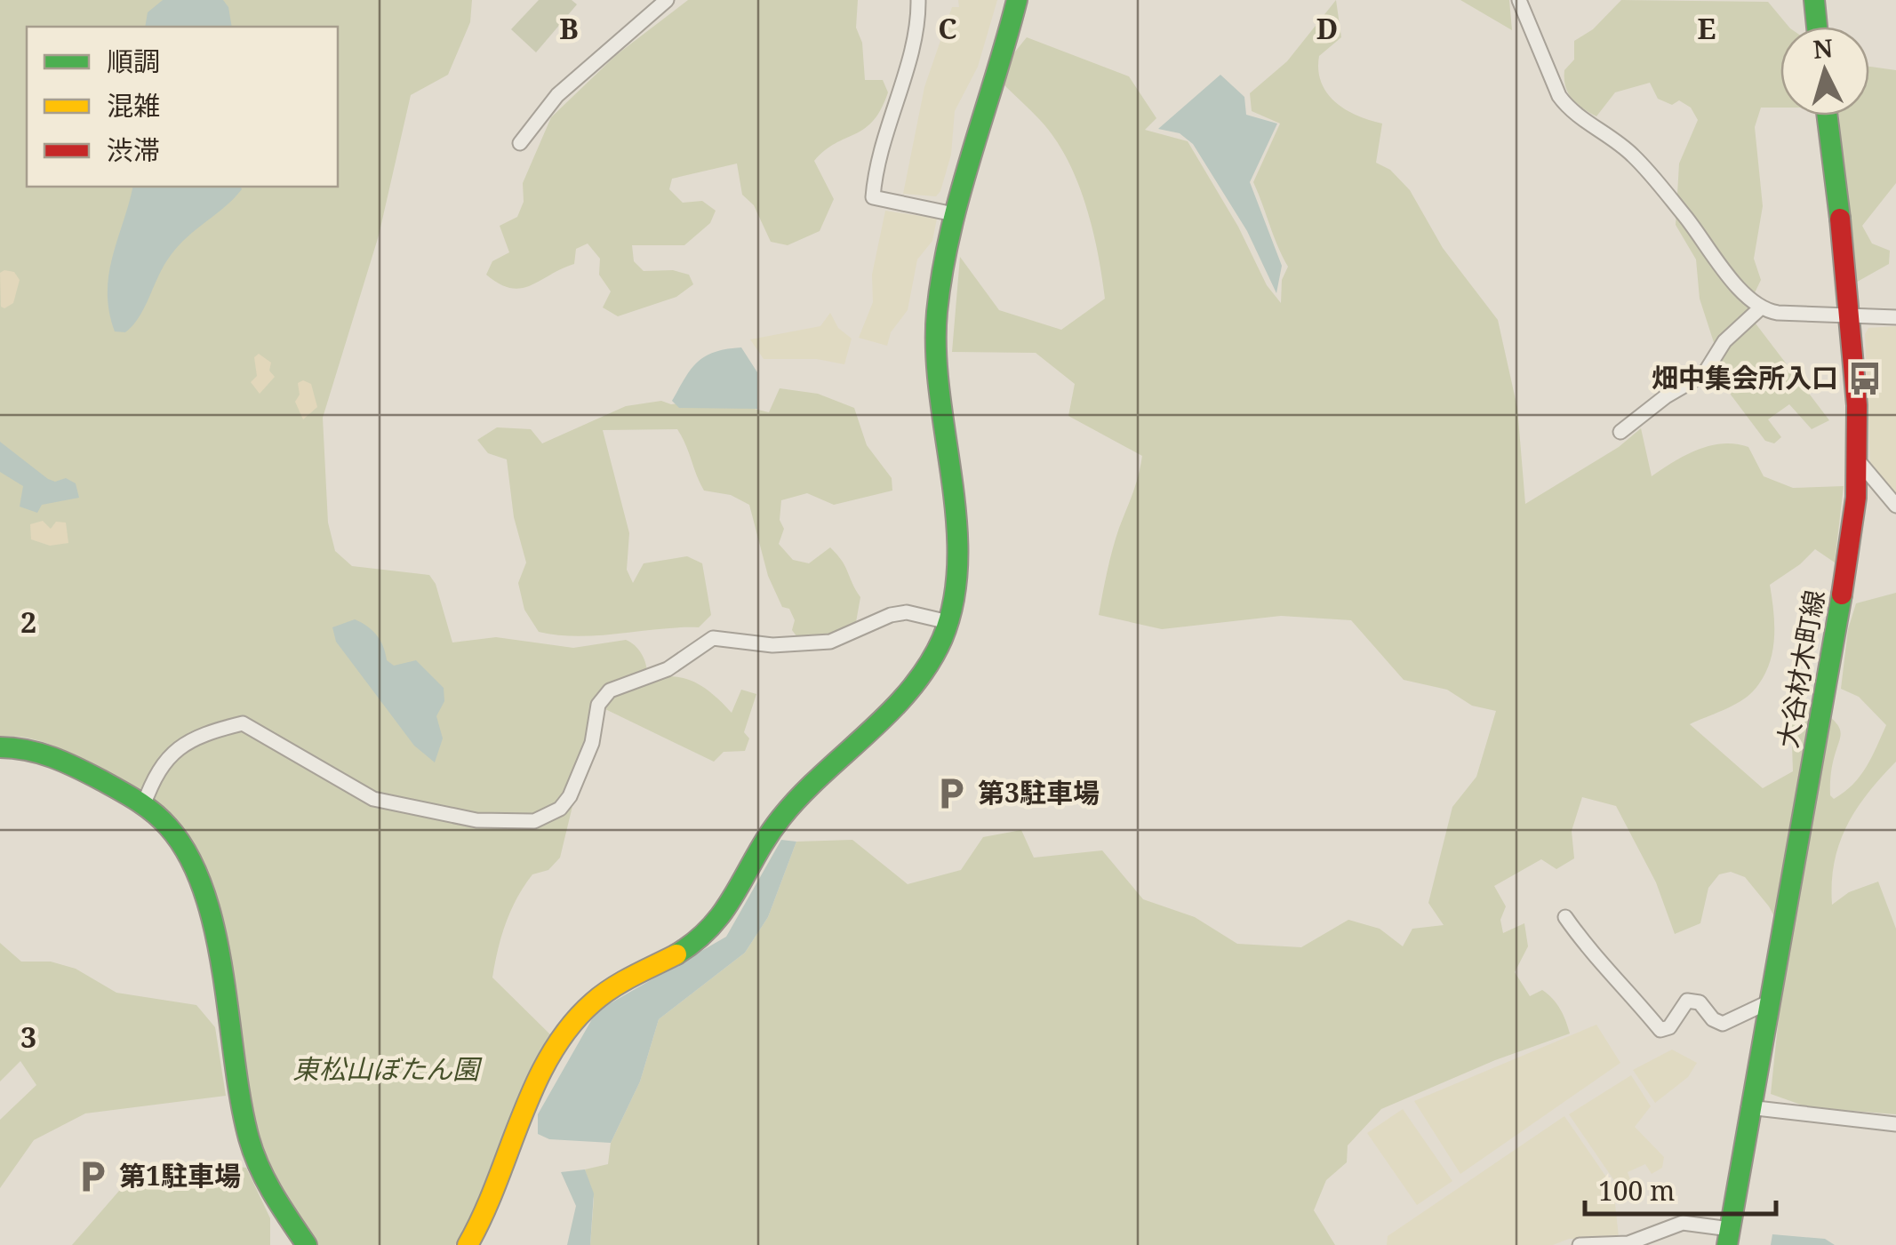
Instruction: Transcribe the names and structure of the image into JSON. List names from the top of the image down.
{
  "streets": {
    "street": ["大谷材木町線"]
  },
  "parks": ["東松山ぼたん園"],
  "places": {
    "bus stop": ["畑中集会所入口"],
    "parking": ["第3駐車場", "第1駐車場"]
  },
  "legend": ["順調", "混雑", "渋滞"],
  "scale_bar": "100 m",
  "north": "top",
  "grid": {
    "columns": [
      "B",
      "C",
      "D",
      "E"
    ],
    "rows": ["2", "3"]
  }
}
